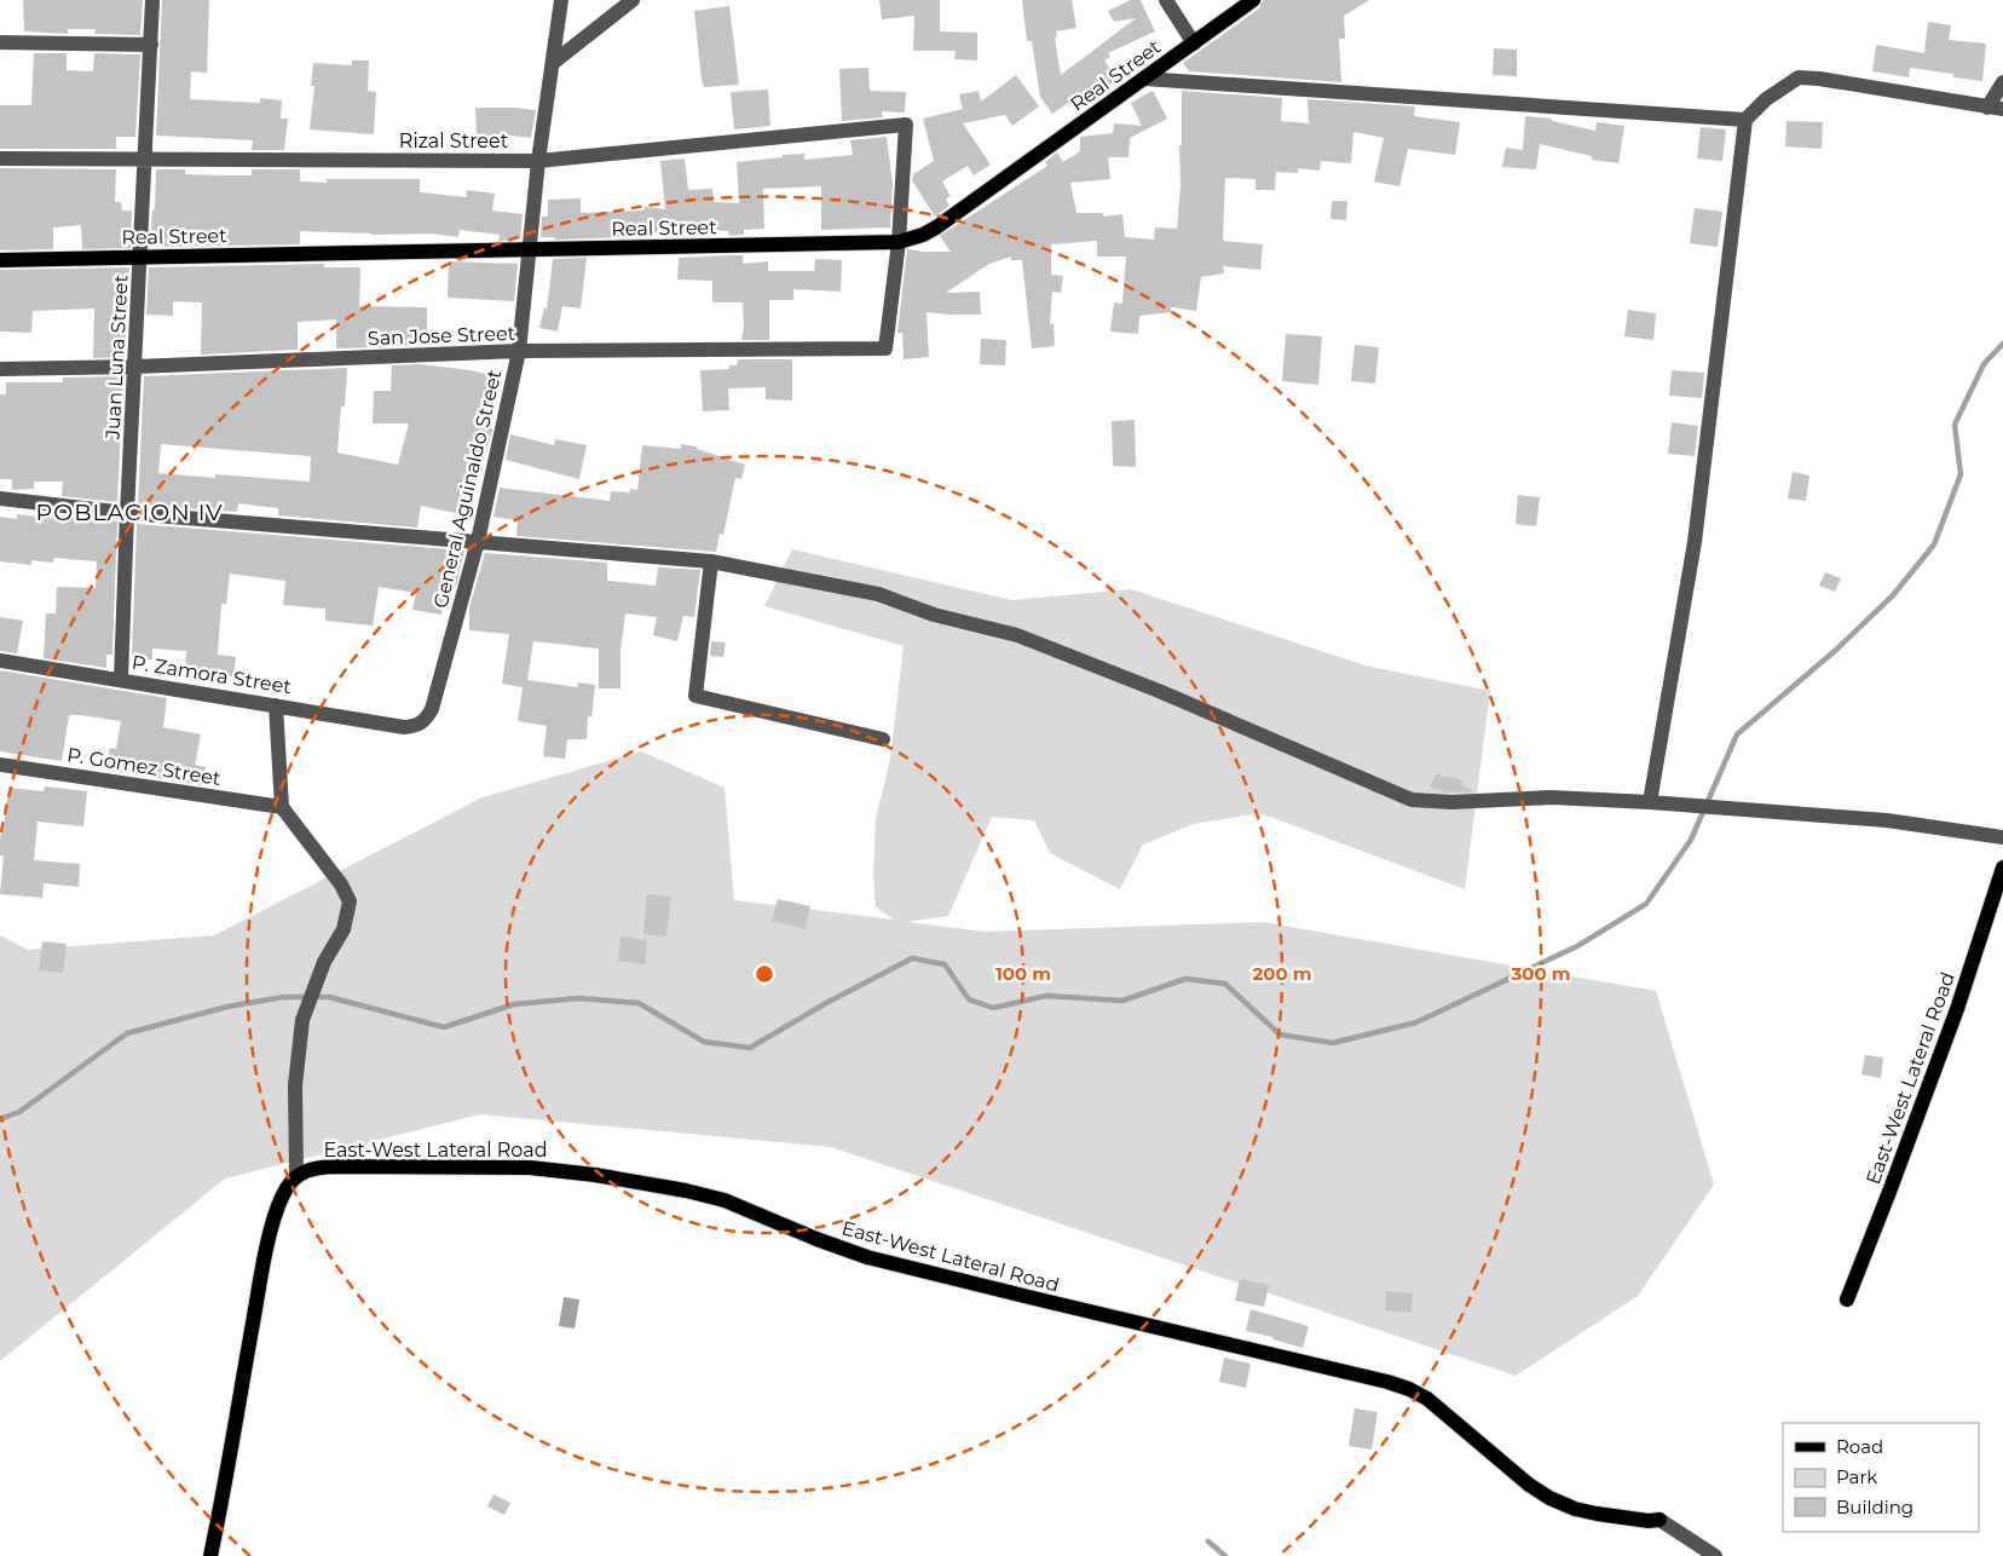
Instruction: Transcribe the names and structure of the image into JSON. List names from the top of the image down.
{
  "streets": {
    "main road": ["Real Street", "East-West Lateral Road"],
    "street": [
      "Rizal Street",
      "San Jose Street",
      "Juan Luna Street",
      "General Aguinaldo Street",
      "P. Zamora Street",
      "P. Gomez Street"
    ]
  },
  "crossings": [
    ["Real Street", "Rizal Street"],
    ["Real Street", "San Jose Street"],
    ["Real Street", "Juan Luna Street"],
    ["Real Street", "General Aguinaldo Street"],
    ["Rizal Street", "San Jose Street"],
    ["Rizal Street", "Juan Luna Street"],
    ["Rizal Street", "General Aguinaldo Street"],
    ["San Jose Street", "Juan Luna Street"],
    ["San Jose Street", "General Aguinaldo Street"],
    ["Juan Luna Street", "P. Zamora Street"],
    ["General Aguinaldo Street", "P. Zamora Street"]
  ],
  "districts": ["POBLACION IV"],
  "legend": ["Road", "Park", "Building"],
  "rings": ["100 m", "200 m", "300 m"]
}
